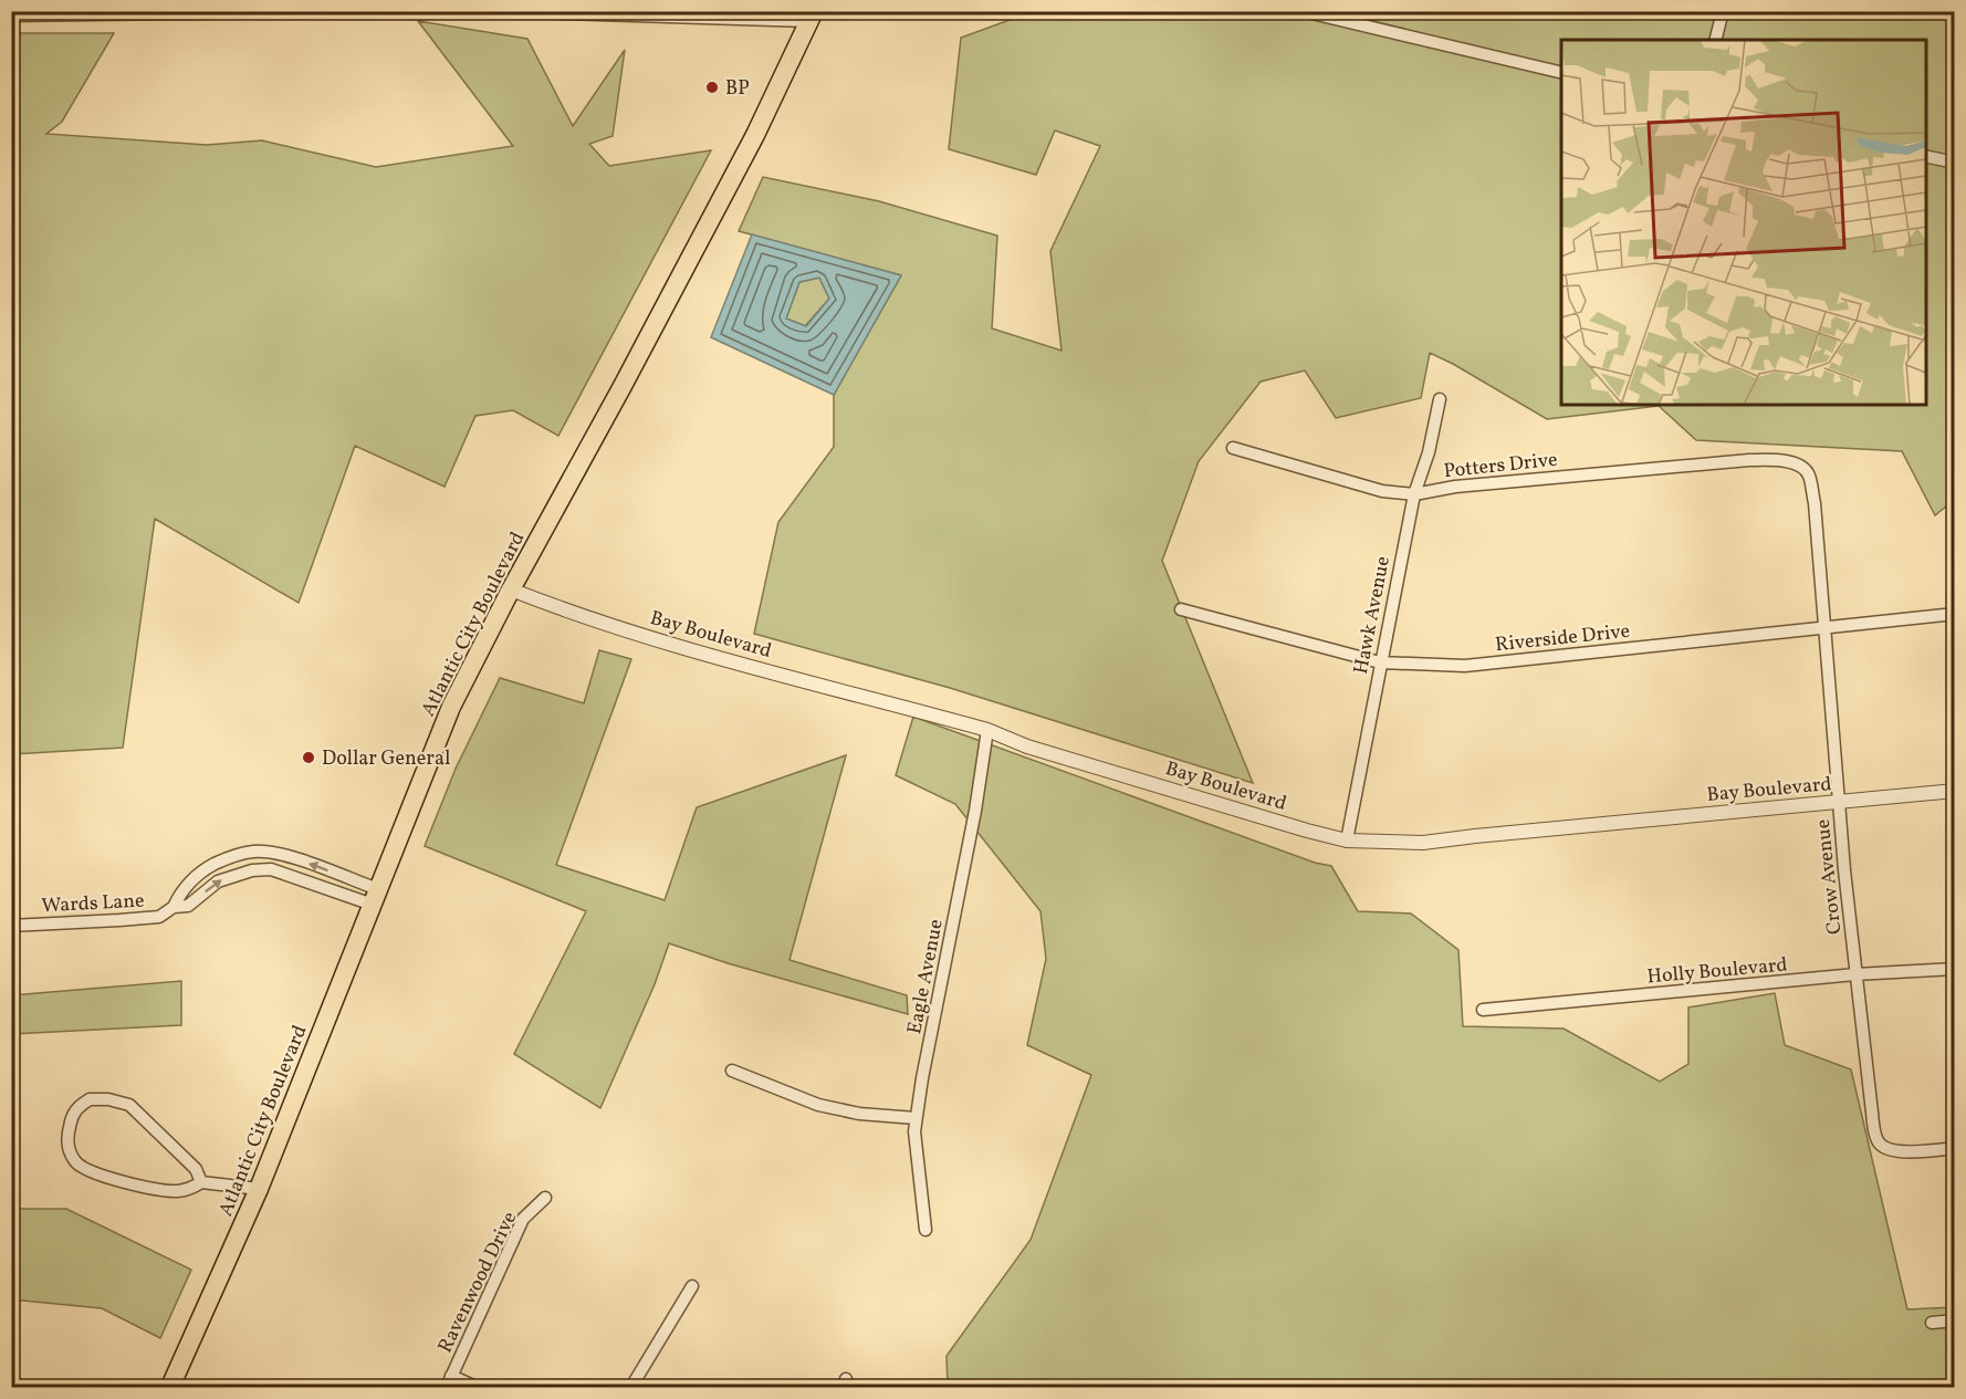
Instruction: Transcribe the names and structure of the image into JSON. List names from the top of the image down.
{
  "streets": {
    "highway": ["Atlantic City Boulevard"],
    "street": [
      "Potters Drive",
      "Hawk Avenue",
      "Bay Boulevard",
      "Riverside Drive",
      "Crow Avenue",
      "Wards Lane",
      "Holly Boulevard",
      "Eagle Avenue",
      "Ravenwood Drive"
    ]
  },
  "crossings": [
    ["Potters Drive", "Hawk Avenue"],
    ["Potters Drive", "Crow Avenue"],
    ["Hawk Avenue", "Bay Boulevard"],
    ["Hawk Avenue", "Riverside Drive"],
    ["Atlantic City Boulevard", "Bay Boulevard"],
    ["Atlantic City Boulevard", "Wards Lane"],
    ["Bay Boulevard", "Crow Avenue"],
    ["Bay Boulevard", "Eagle Avenue"],
    ["Riverside Drive", "Crow Avenue"],
    ["Crow Avenue", "Holly Boulevard"]
  ],
  "places": ["BP", "Dollar General"]
}
